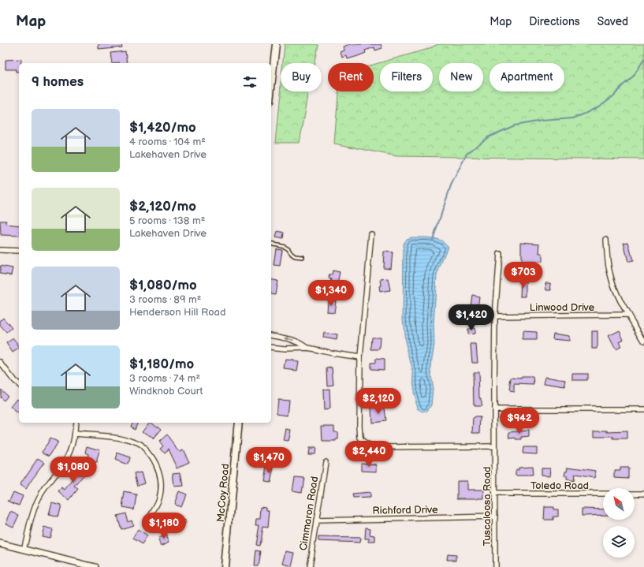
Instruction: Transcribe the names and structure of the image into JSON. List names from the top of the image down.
{
  "streets": {
    "main road": ["McCoy Road"],
    "street": [
      "Linwood Drive",
      "Toledo Road",
      "Tuscaloosa Road",
      "Richford Drive",
      "Cimmaron Road"
    ]
  },
  "crossings": [
    ["Linwood Drive", "Tuscaloosa Road"],
    ["Toledo Road", "Tuscaloosa Road"],
    ["Tuscaloosa Road", "Richford Drive"],
    ["Richford Drive", "Cimmaron Road"]
  ],
  "north": "top left",
  "page": {
    "header": "Map",
    "nav": ["Map", "Directions", "Saved"],
    "chip": [
      "Buy",
      "Rent",
      "Filters",
      "New",
      "Apartment"
    ],
    "heading": "9 homes",
    "list": [
      {
        "name": "$1,420/mo",
        "note": "4 rooms · 104 m² · Lakehaven Drive"
      },
      {
        "name": "$2,120/mo",
        "note": "5 rooms · 138 m² · Lakehaven Drive"
      },
      {
        "name": "$1,080/mo",
        "note": "3 rooms · 89 m² · Henderson Hill Road"
      },
      {
        "name": "$1,180/mo",
        "note": "3 rooms · 74 m² · Windknob Court"
      }
    ],
    "price": [
      "$703",
      "$1,340",
      "$1,420",
      "$2,120",
      "$942",
      "$2,440",
      "$1,470",
      "$1,080",
      "$1,180"
    ]
  }
}
